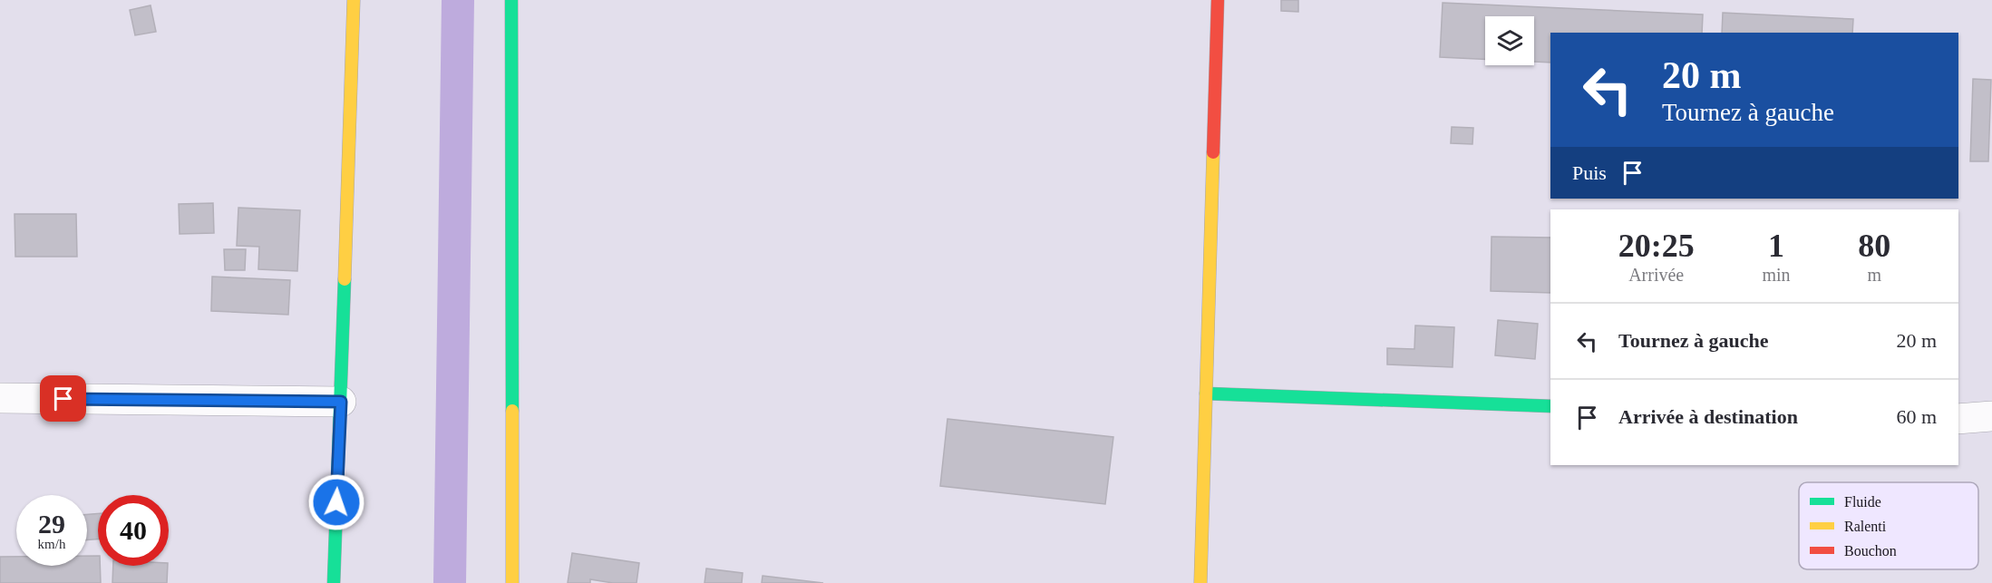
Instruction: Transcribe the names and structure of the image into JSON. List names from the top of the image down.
{
  "legend": ["Fluide", "Ralenti", "Bouchon"],
  "page": {
    "turn": ["20 m", "Tournez à gauche"],
    "then": "Puis",
    "eta": [
      "20:25",
      "Arrivée",
      "1",
      "min",
      "80",
      "m"
    ],
    "list": [
      {
        "name": "Tournez à gauche",
        "value": "20 m"
      },
      {
        "name": "Arrivée à destination",
        "value": "60 m"
      }
    ],
    "speed": "29 km/h",
    "limit": "40"
  }
}
